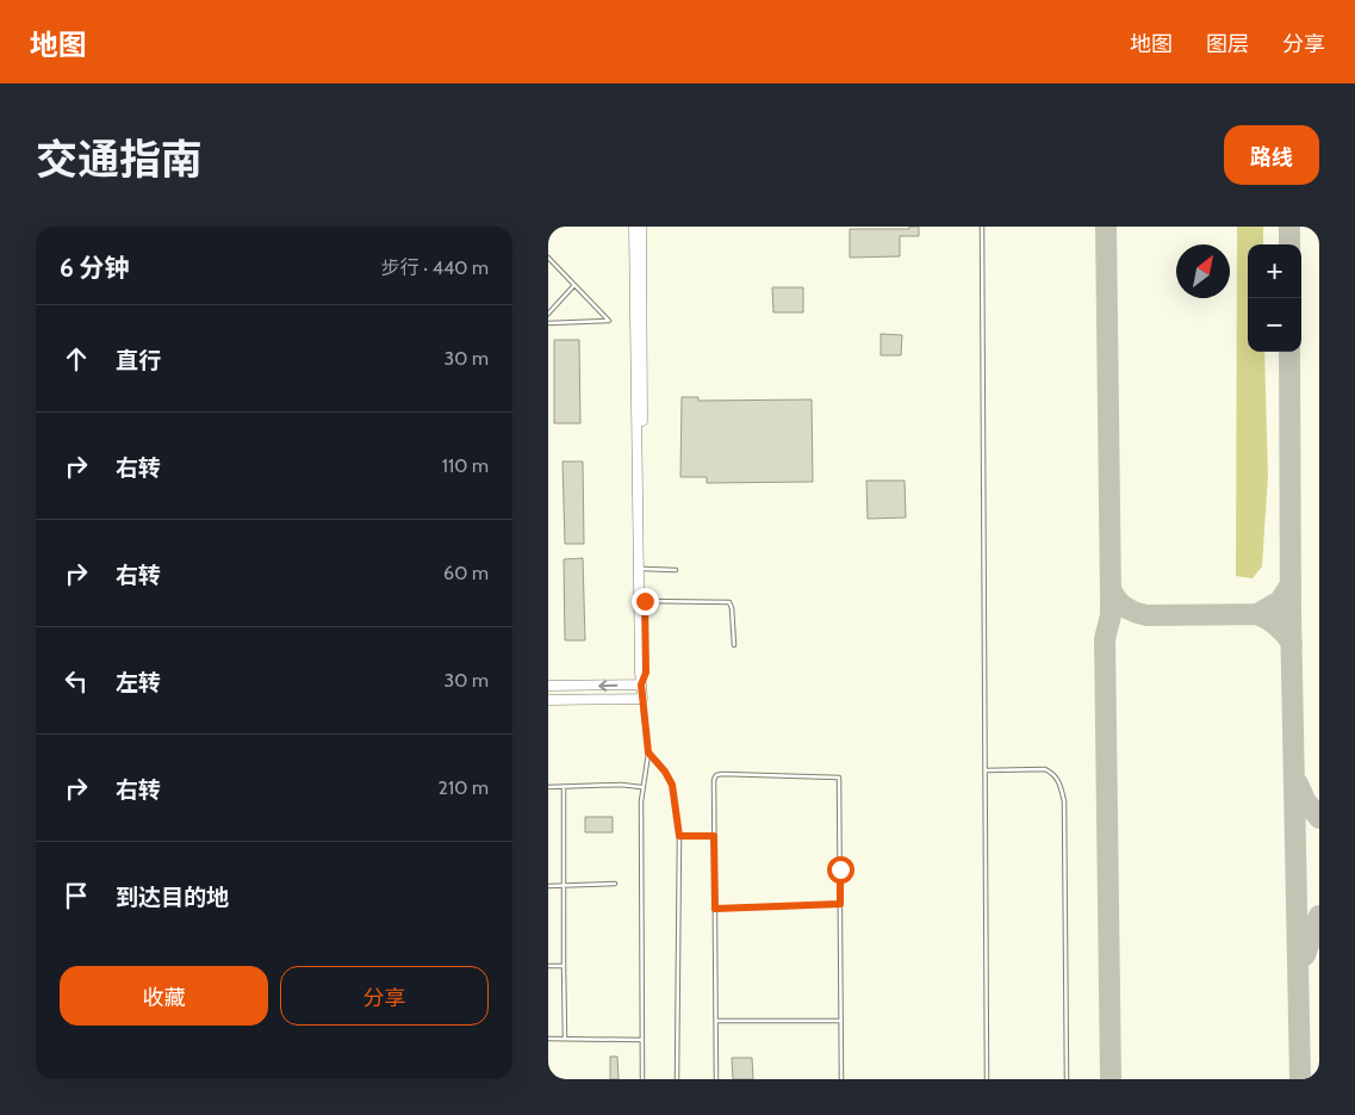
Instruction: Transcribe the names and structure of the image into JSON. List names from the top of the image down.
{
  "north": "top right",
  "page": {
    "header": "地图",
    "nav": ["地图", "图层", "分享"],
    "title": "交通指南",
    "buttons": [
      "路线",
      ["收藏", "分享"]
    ],
    "heading": ["6 分钟", "步行 · 440 m"],
    "map_buttons": ["+", "−"],
    "list": [
      ["直行", "30 m"],
      ["右转", "110 m"],
      ["右转", "60 m"],
      ["左转", "30 m"],
      ["右转", "210 m"],
      "到达目的地"
    ]
  }
}
